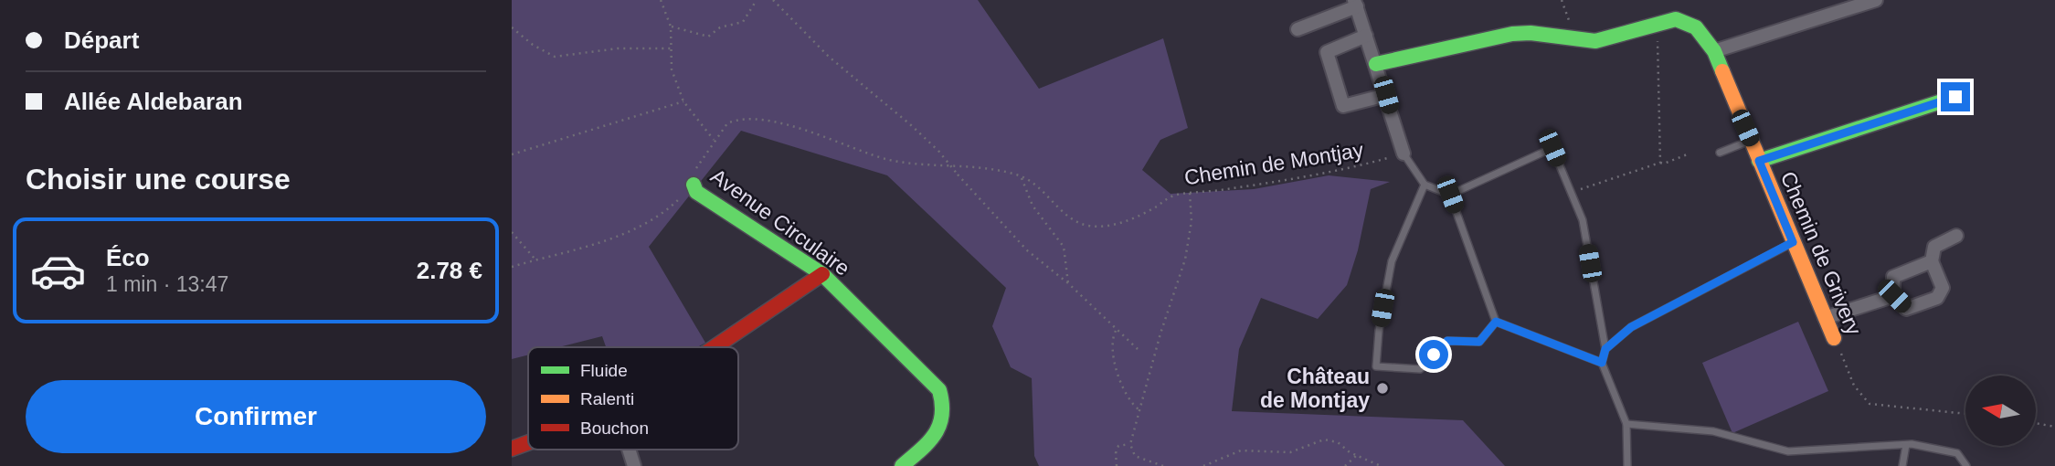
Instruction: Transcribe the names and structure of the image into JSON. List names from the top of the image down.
{
  "streets": {
    "street": ["Avenue Circulaire", "Chemin de Grivery"],
    "path": ["Chemin de Montjay"]
  },
  "crossings": [
    ["Chemin de Montjay", "Avenue Circulaire"]
  ],
  "places": ["Château de Montjay"],
  "legend": ["Fluide", "Ralenti", "Bouchon"],
  "north": "left",
  "page": {
    "banner": ["Départ", "Allée Aldebaran"],
    "heading": "Choisir une course",
    "list": [
      {
        "name": "Éco",
        "note": "1 min · 13:47",
        "value": "2.78 €"
      }
    ],
    "buttons": "Confirmer"
  }
}
